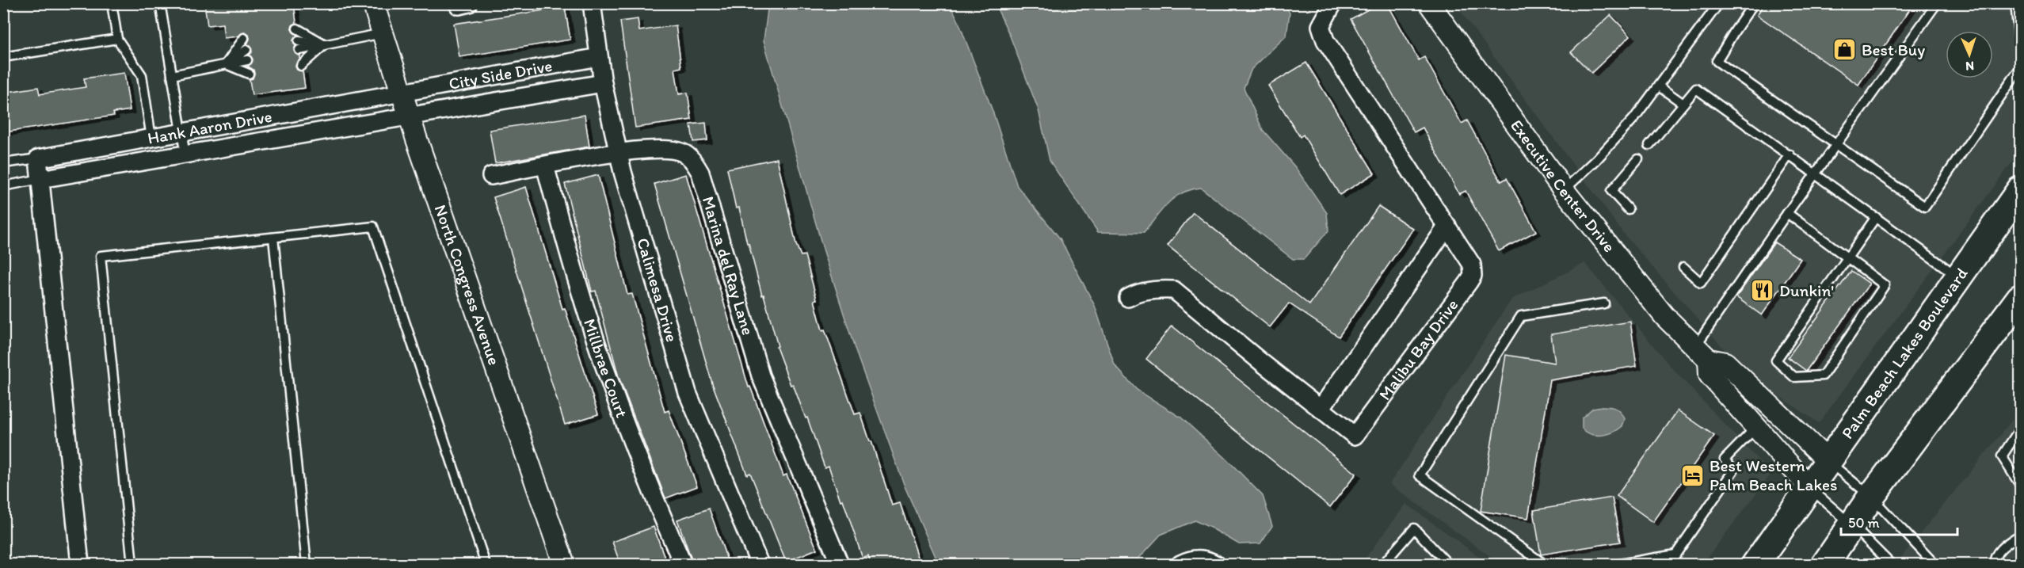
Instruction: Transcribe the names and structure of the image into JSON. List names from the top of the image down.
{
  "streets": {
    "main road": ["Palm Beach Lakes Boulevard"],
    "street": [
      "City Side Drive",
      "Hank Aaron Drive",
      "Executive Center Drive",
      "Marina del Ray Lane",
      "North Congress Avenue",
      "Calimesa Drive",
      "Malibu Bay Drive",
      "Millbrae Court"
    ]
  },
  "crossings": [
    ["City Side Drive", "Hank Aaron Drive"],
    ["City Side Drive", "North Congress Avenue"],
    ["City Side Drive", "Calimesa Drive"],
    ["Hank Aaron Drive", "North Congress Avenue"],
    ["Executive Center Drive", "Palm Beach Lakes Boulevard"],
    ["Marina del Ray Lane", "Calimesa Drive"],
    ["Marina del Ray Lane", "Millbrae Court"]
  ],
  "places": {
    "shop": ["Best Buy"],
    "restaurant": ["Dunkin'"],
    "hotel": ["Best Western Palm Beach Lakes"]
  },
  "scale_bar": "50 m",
  "north": "bottom"
}
